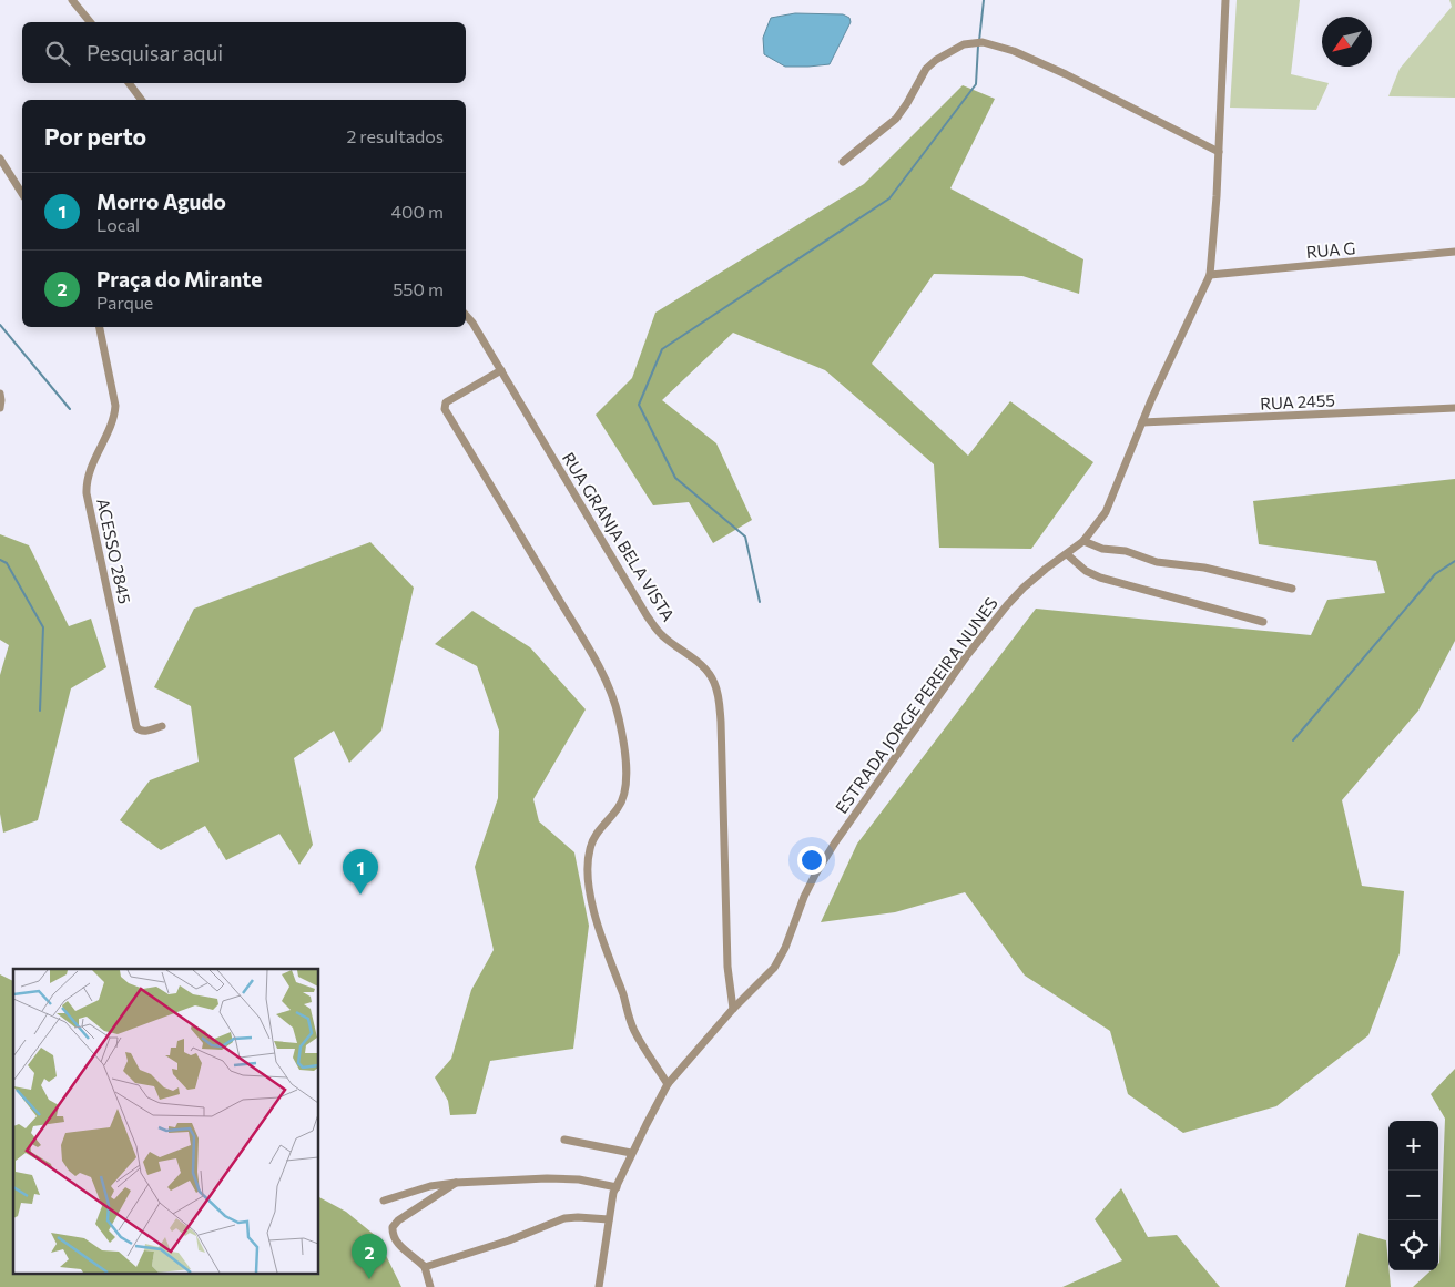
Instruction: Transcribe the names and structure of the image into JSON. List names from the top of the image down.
{
  "streets": {
    "street": [
      "RUA G",
      "RUA 2455",
      "RUA GRANJA BELA VISTA",
      "ACESSO 2845",
      "ESTRADA JORGE PEREIRA NUNES"
    ]
  },
  "crossings": [
    ["RUA G", "ESTRADA JORGE PEREIRA NUNES"],
    ["RUA 2455", "ESTRADA JORGE PEREIRA NUNES"],
    ["RUA GRANJA BELA VISTA", "ESTRADA JORGE PEREIRA NUNES"]
  ],
  "north": "bottom left",
  "page": {
    "search": "Pesquisar aqui",
    "heading": ["Por perto", "2 resultados"],
    "list": [
      {
        "mark": "1",
        "name": "Morro Agudo",
        "note": "Local",
        "value": "400 m"
      },
      {
        "mark": "2",
        "name": "Praça do Mirante",
        "note": "Parque",
        "value": "550 m"
      }
    ],
    "pins": ["1", "2"],
    "map_buttons": ["+", "−"]
  }
}
